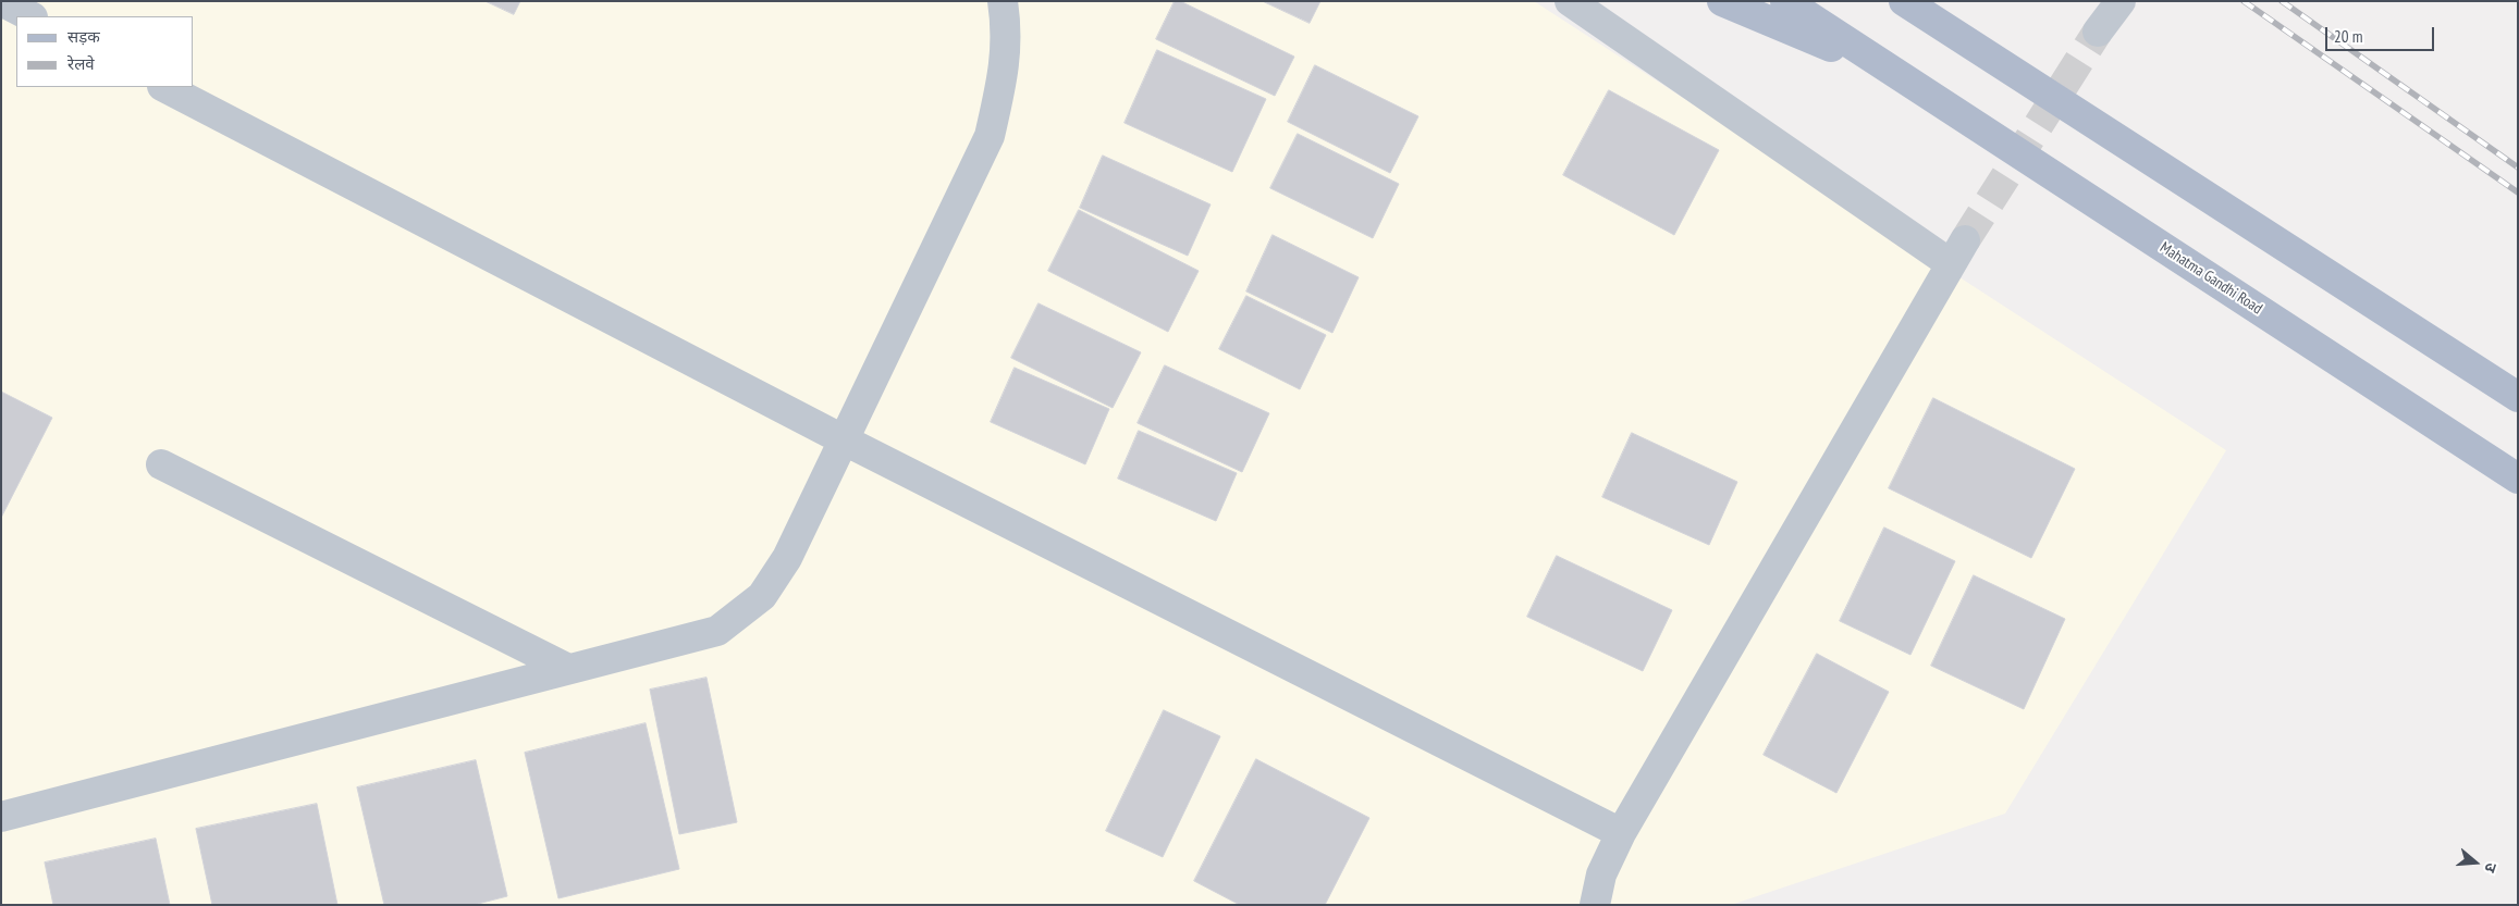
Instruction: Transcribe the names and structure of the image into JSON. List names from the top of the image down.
{
  "streets": {
    "main road": ["Mahatma Gandhi Road"]
  },
  "legend": ["सड़क", "रेलवे"],
  "scale_bar": "20 m",
  "north": "right"
}
